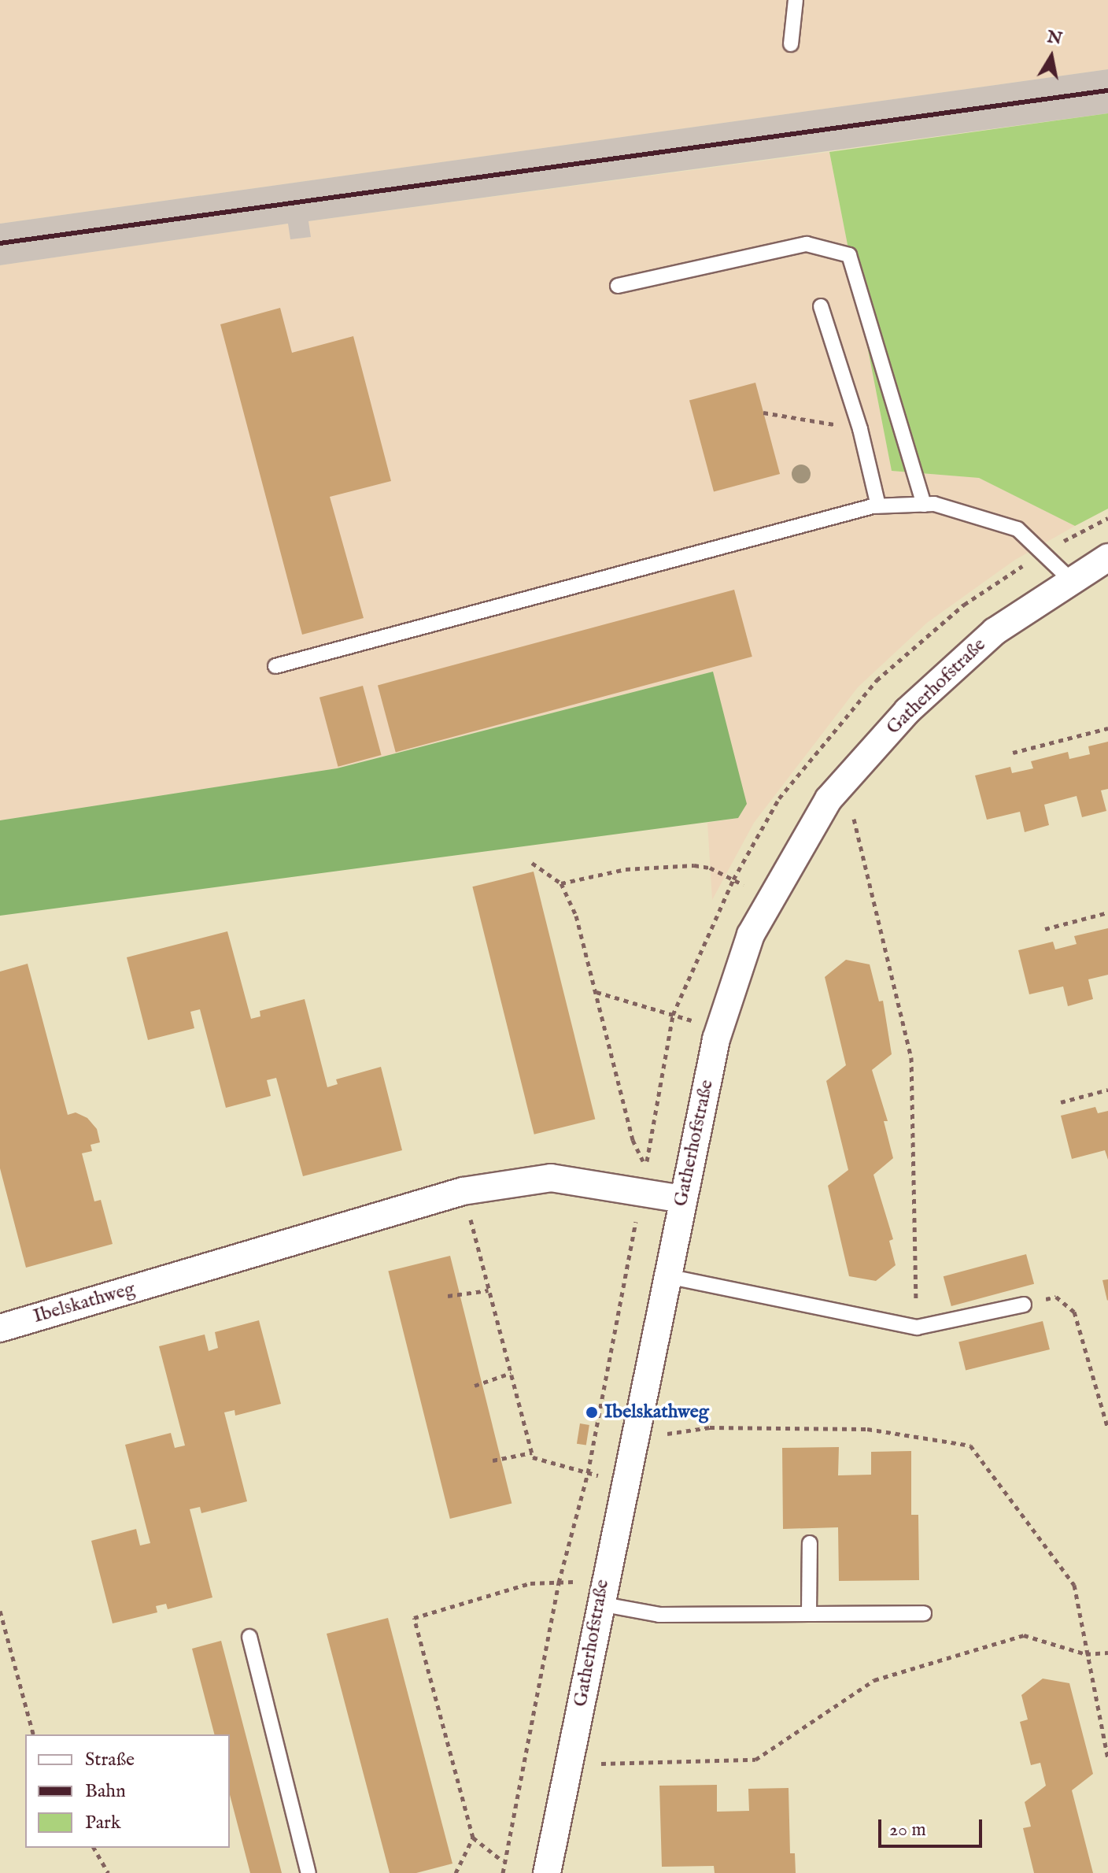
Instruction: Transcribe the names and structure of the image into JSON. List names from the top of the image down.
{
  "streets": {
    "street": ["Gatherhofstraße", "Ibelskathweg"]
  },
  "crossings": [
    ["Gatherhofstraße", "Ibelskathweg"]
  ],
  "places": ["Ibelskathweg"],
  "legend": ["Straße", "Bahn", "Park"],
  "scale_bar": "20 m",
  "north": "top"
}
